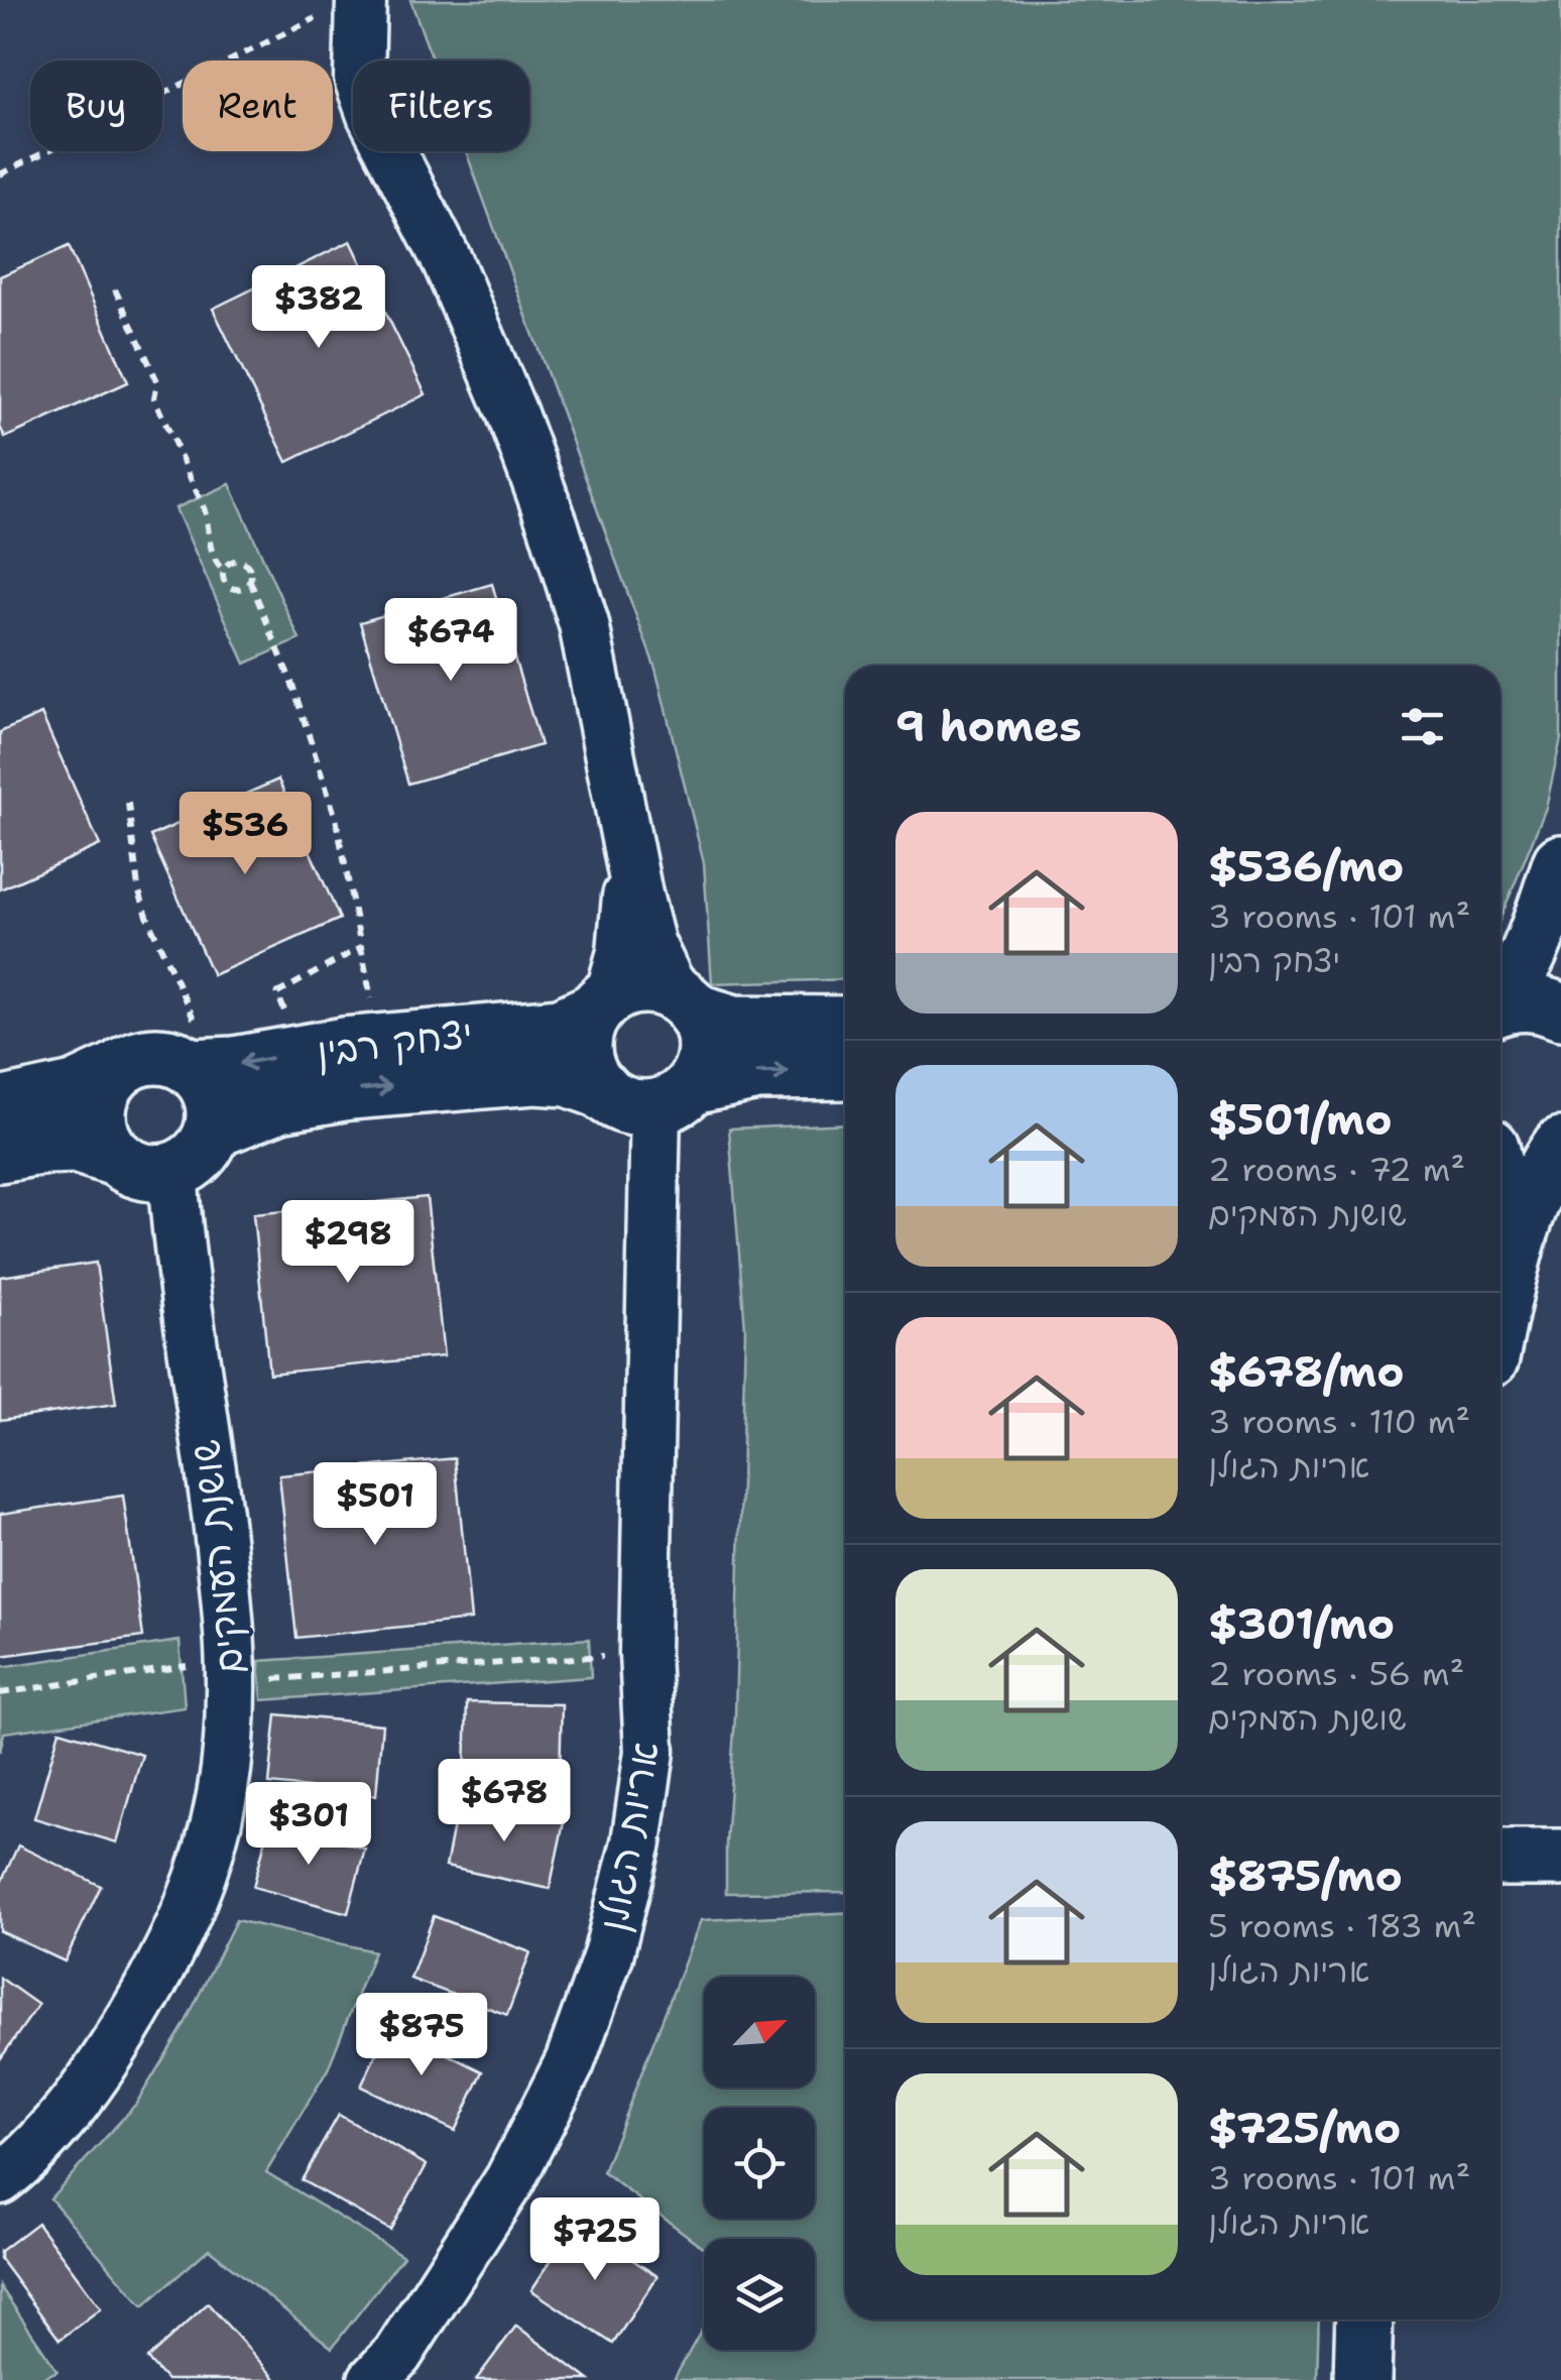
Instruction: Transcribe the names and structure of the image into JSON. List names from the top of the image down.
{
  "streets": {
    "main road": ["יצחק רבין"],
    "street": ["שושנת העמקים", "אריות הגולן"]
  },
  "crossings": [
    ["יצחק רבין", "שושנת העמקים"],
    ["יצחק רבין", "אריות הגולן"]
  ],
  "north": "top right",
  "page": {
    "chip": ["Buy", "Rent", "Filters"],
    "price": [
      "$382",
      "$674",
      "$536",
      "$298",
      "$501",
      "$678",
      "$301",
      "$875",
      "$725"
    ],
    "heading": "9 homes",
    "list": [
      {
        "name": "$536/mo",
        "note": "3 rooms · 101 m² · יצחק רבין"
      },
      {
        "name": "$501/mo",
        "note": "2 rooms · 72 m² · שושנת העמקים"
      },
      {
        "name": "$678/mo",
        "note": "3 rooms · 110 m² · אריות הגולן"
      },
      {
        "name": "$301/mo",
        "note": "2 rooms · 56 m² · שושנת העמקים"
      },
      {
        "name": "$875/mo",
        "note": "5 rooms · 183 m² · אריות הגולן"
      },
      {
        "name": "$725/mo",
        "note": "3 rooms · 101 m² · אריות הגולן"
      }
    ]
  }
}
